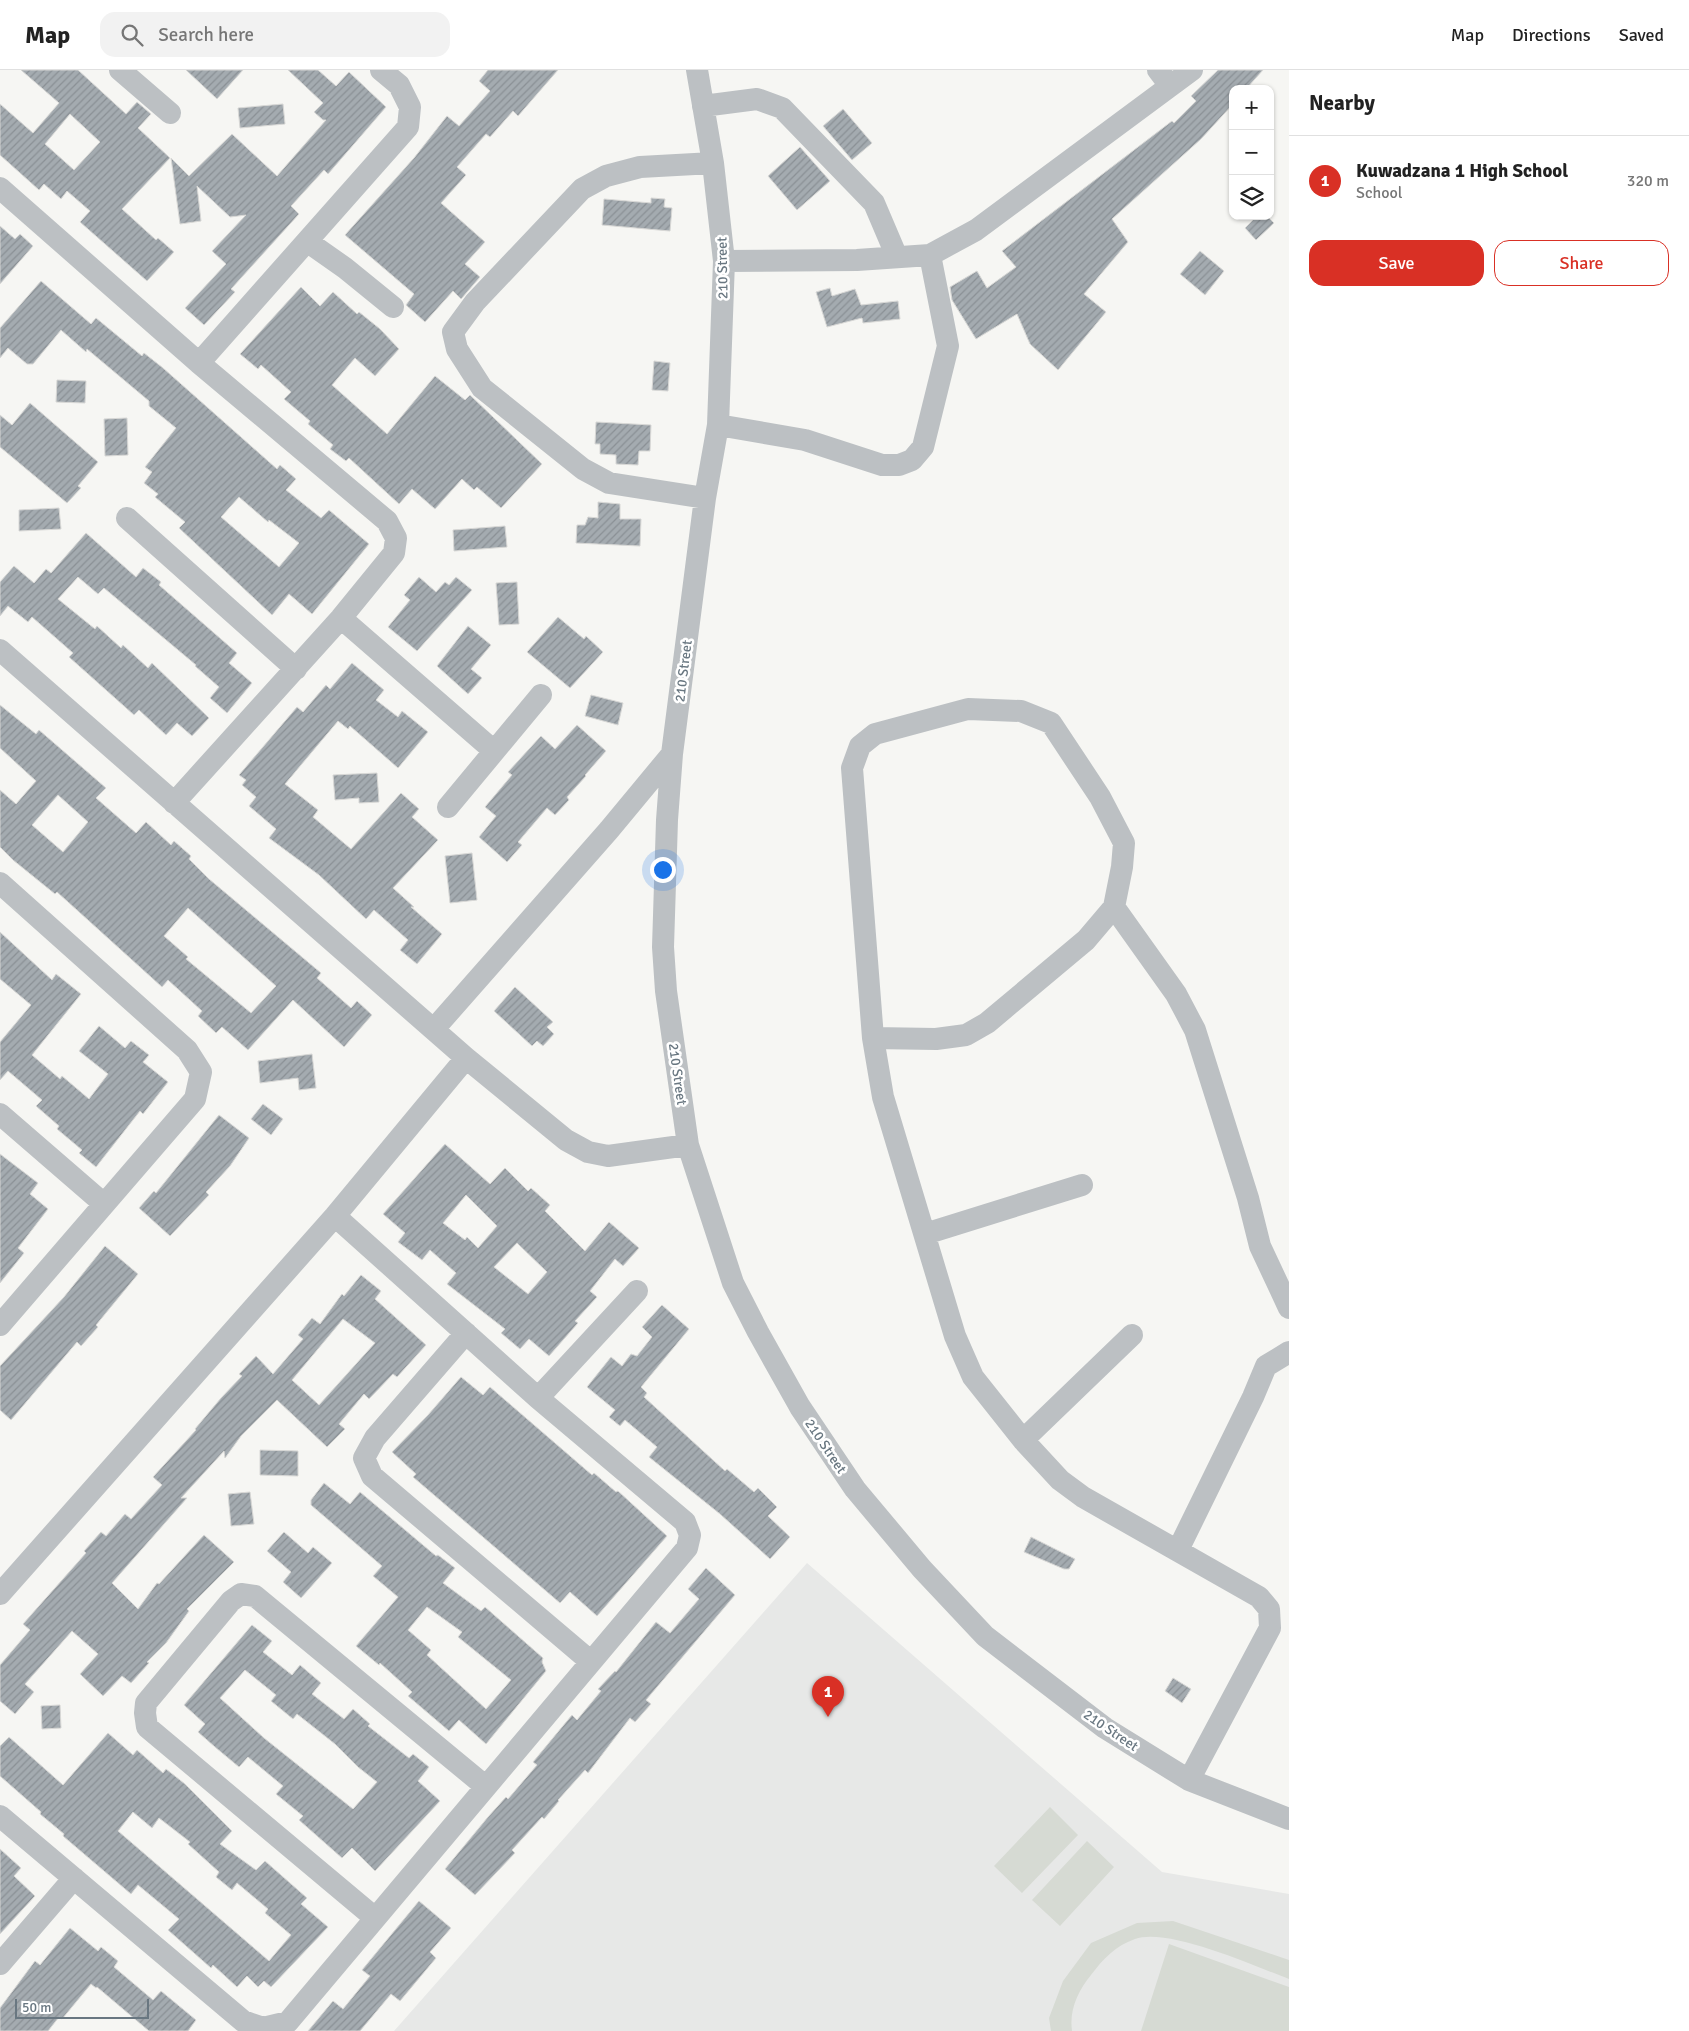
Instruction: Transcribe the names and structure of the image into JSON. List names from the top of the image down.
{
  "streets": {
    "street": ["210 Street"]
  },
  "scale_bar": "50 m",
  "page": {
    "header": "Map",
    "search": "Search here",
    "nav": ["Map", "Directions", "Saved"],
    "heading": "Nearby",
    "map_buttons": ["+", "−"],
    "list": [
      {
        "mark": "1",
        "name": "Kuwadzana 1 High School",
        "note": "School",
        "value": "320 m"
      }
    ],
    "buttons": ["Save", "Share"],
    "pins": "1",
    "scale": "50 m"
  }
}
